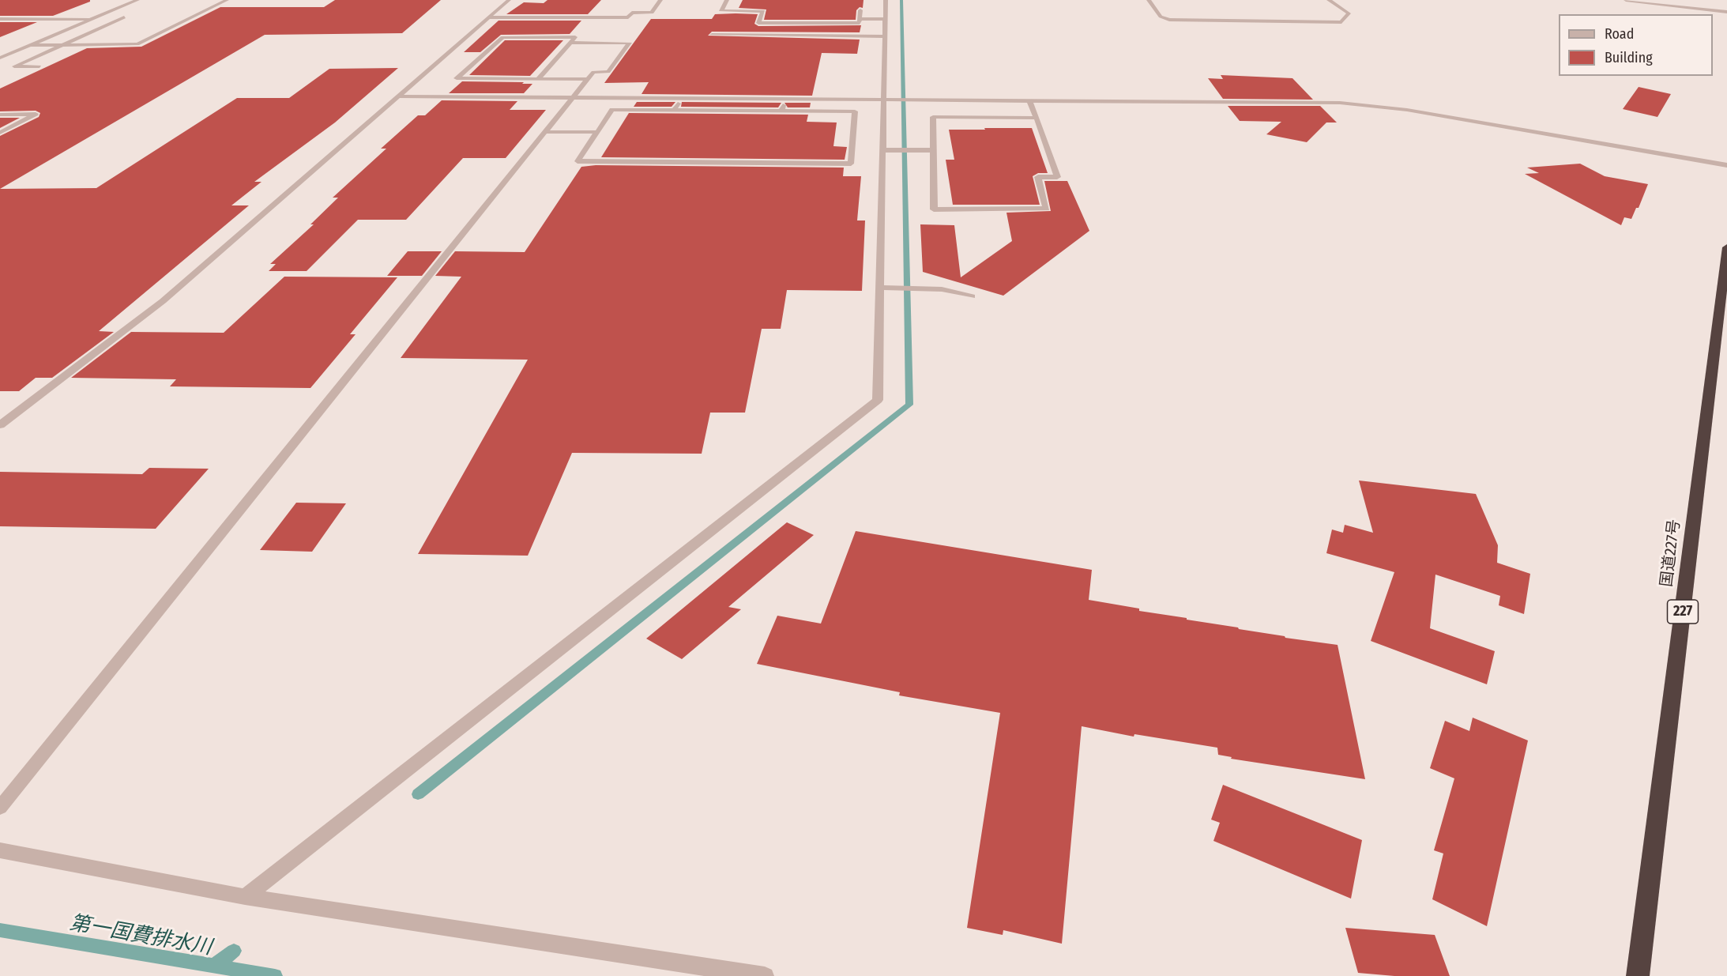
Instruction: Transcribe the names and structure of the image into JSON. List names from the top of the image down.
{
  "streets": {
    "highway": ["国道227号", "227"]
  },
  "water": ["第一国費排水川"],
  "legend": ["Road", "Building"]
}
